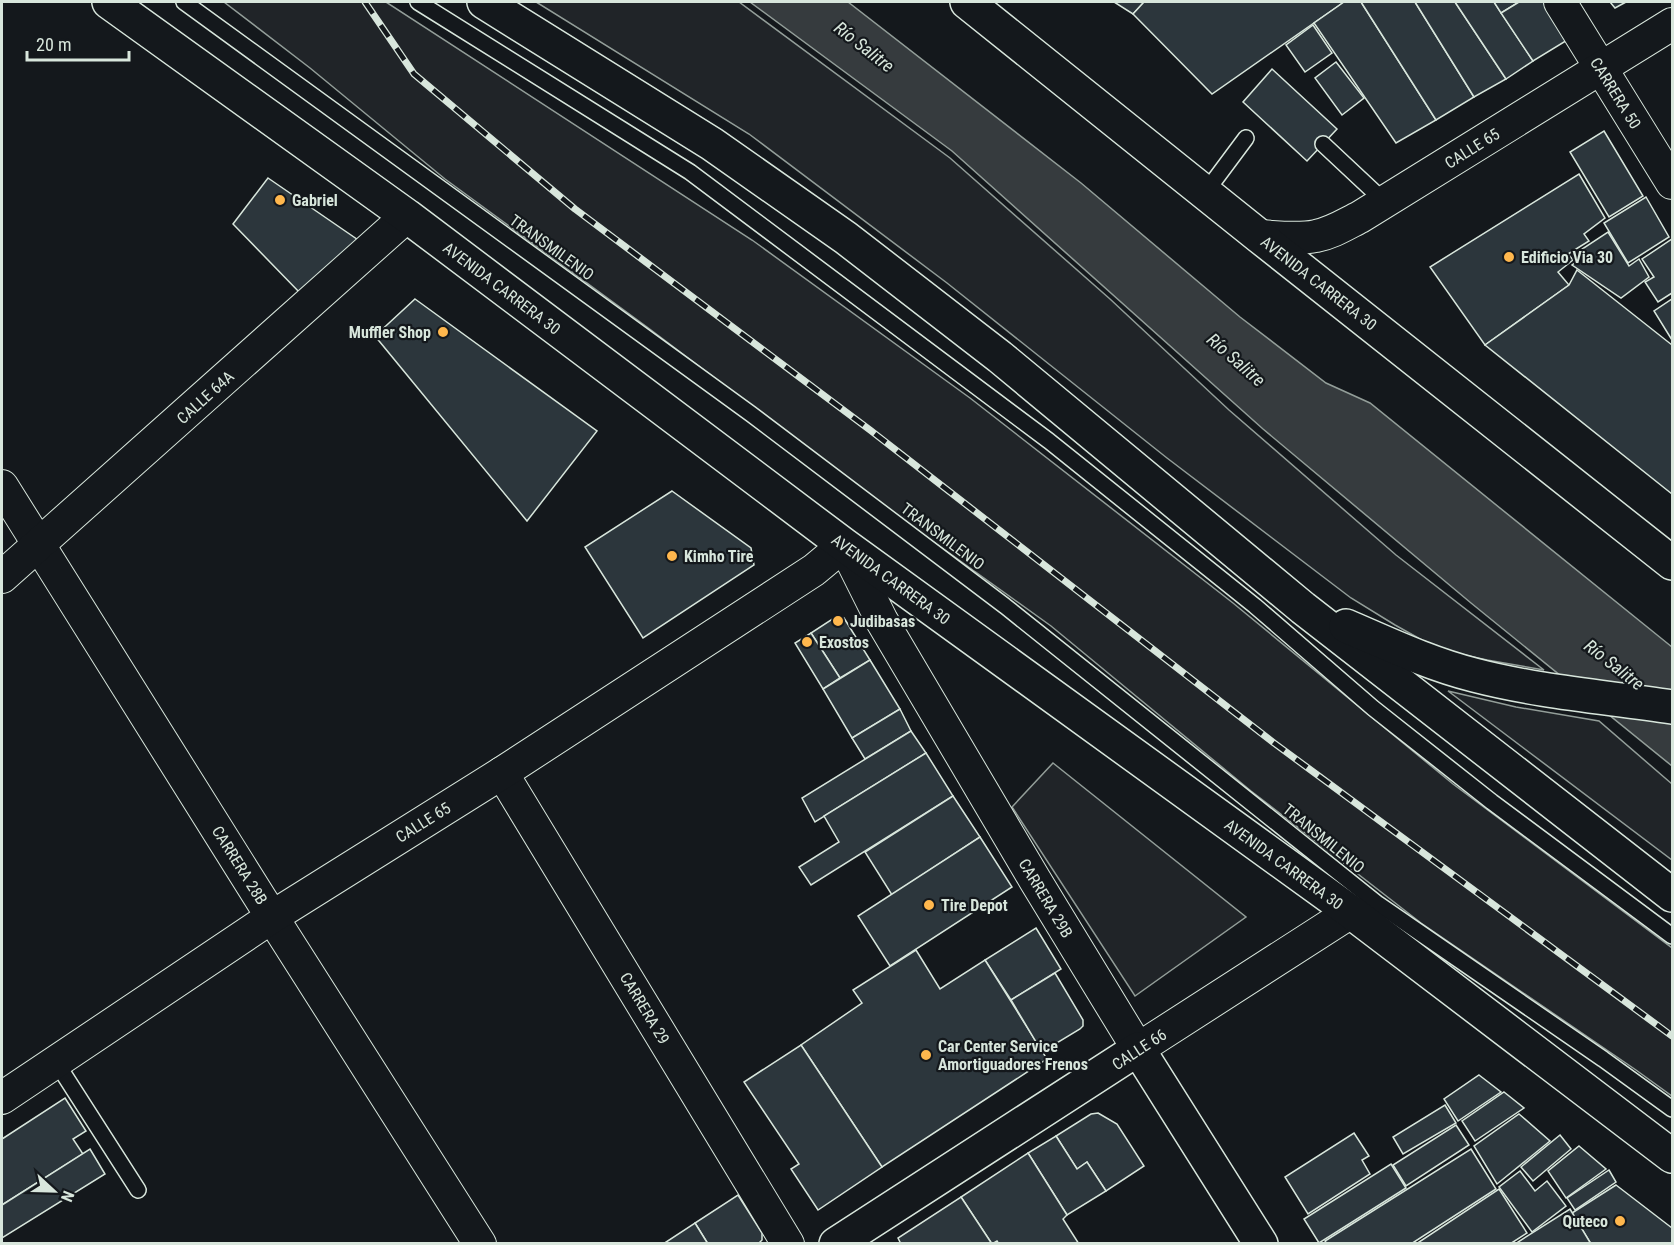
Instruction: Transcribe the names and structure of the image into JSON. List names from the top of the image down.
{
  "streets": {
    "main road": ["AVENIDA CARRERA 30", "CARRERA 29B", "CALLE 66"],
    "street": [
      "CARRERA 50",
      "CALLE 65",
      "CALLE 64A",
      "CARRERA 28B",
      "CARRERA 29"
    ],
    "lane": ["TRANSMILENIO"]
  },
  "crossings": [
    ["CARRERA 50", "CALLE 65"],
    ["CALLE 65", "AVENIDA CARRERA 30"],
    ["CALLE 65", "CARRERA 28B"],
    ["CALLE 65", "CARRERA 29B"],
    ["CALLE 65", "CARRERA 29"],
    ["AVENIDA CARRERA 30", "CALLE 64A"],
    ["AVENIDA CARRERA 30", "CARRERA 29B"],
    ["AVENIDA CARRERA 30", "CALLE 66"],
    ["CALLE 64A", "CARRERA 28B"],
    ["CARRERA 29B", "CALLE 66"]
  ],
  "water": ["Río Salitre"],
  "places": [
    "Gabriel",
    "Edificio Via 30",
    "Muffler Shop",
    "Kimho Tire",
    "Judibasas",
    "Exostos",
    "Tire Depot",
    "Car Center Service Amortiguadores Frenos",
    "Quteco"
  ],
  "scale_bar": "20 m",
  "north": "right"
}
